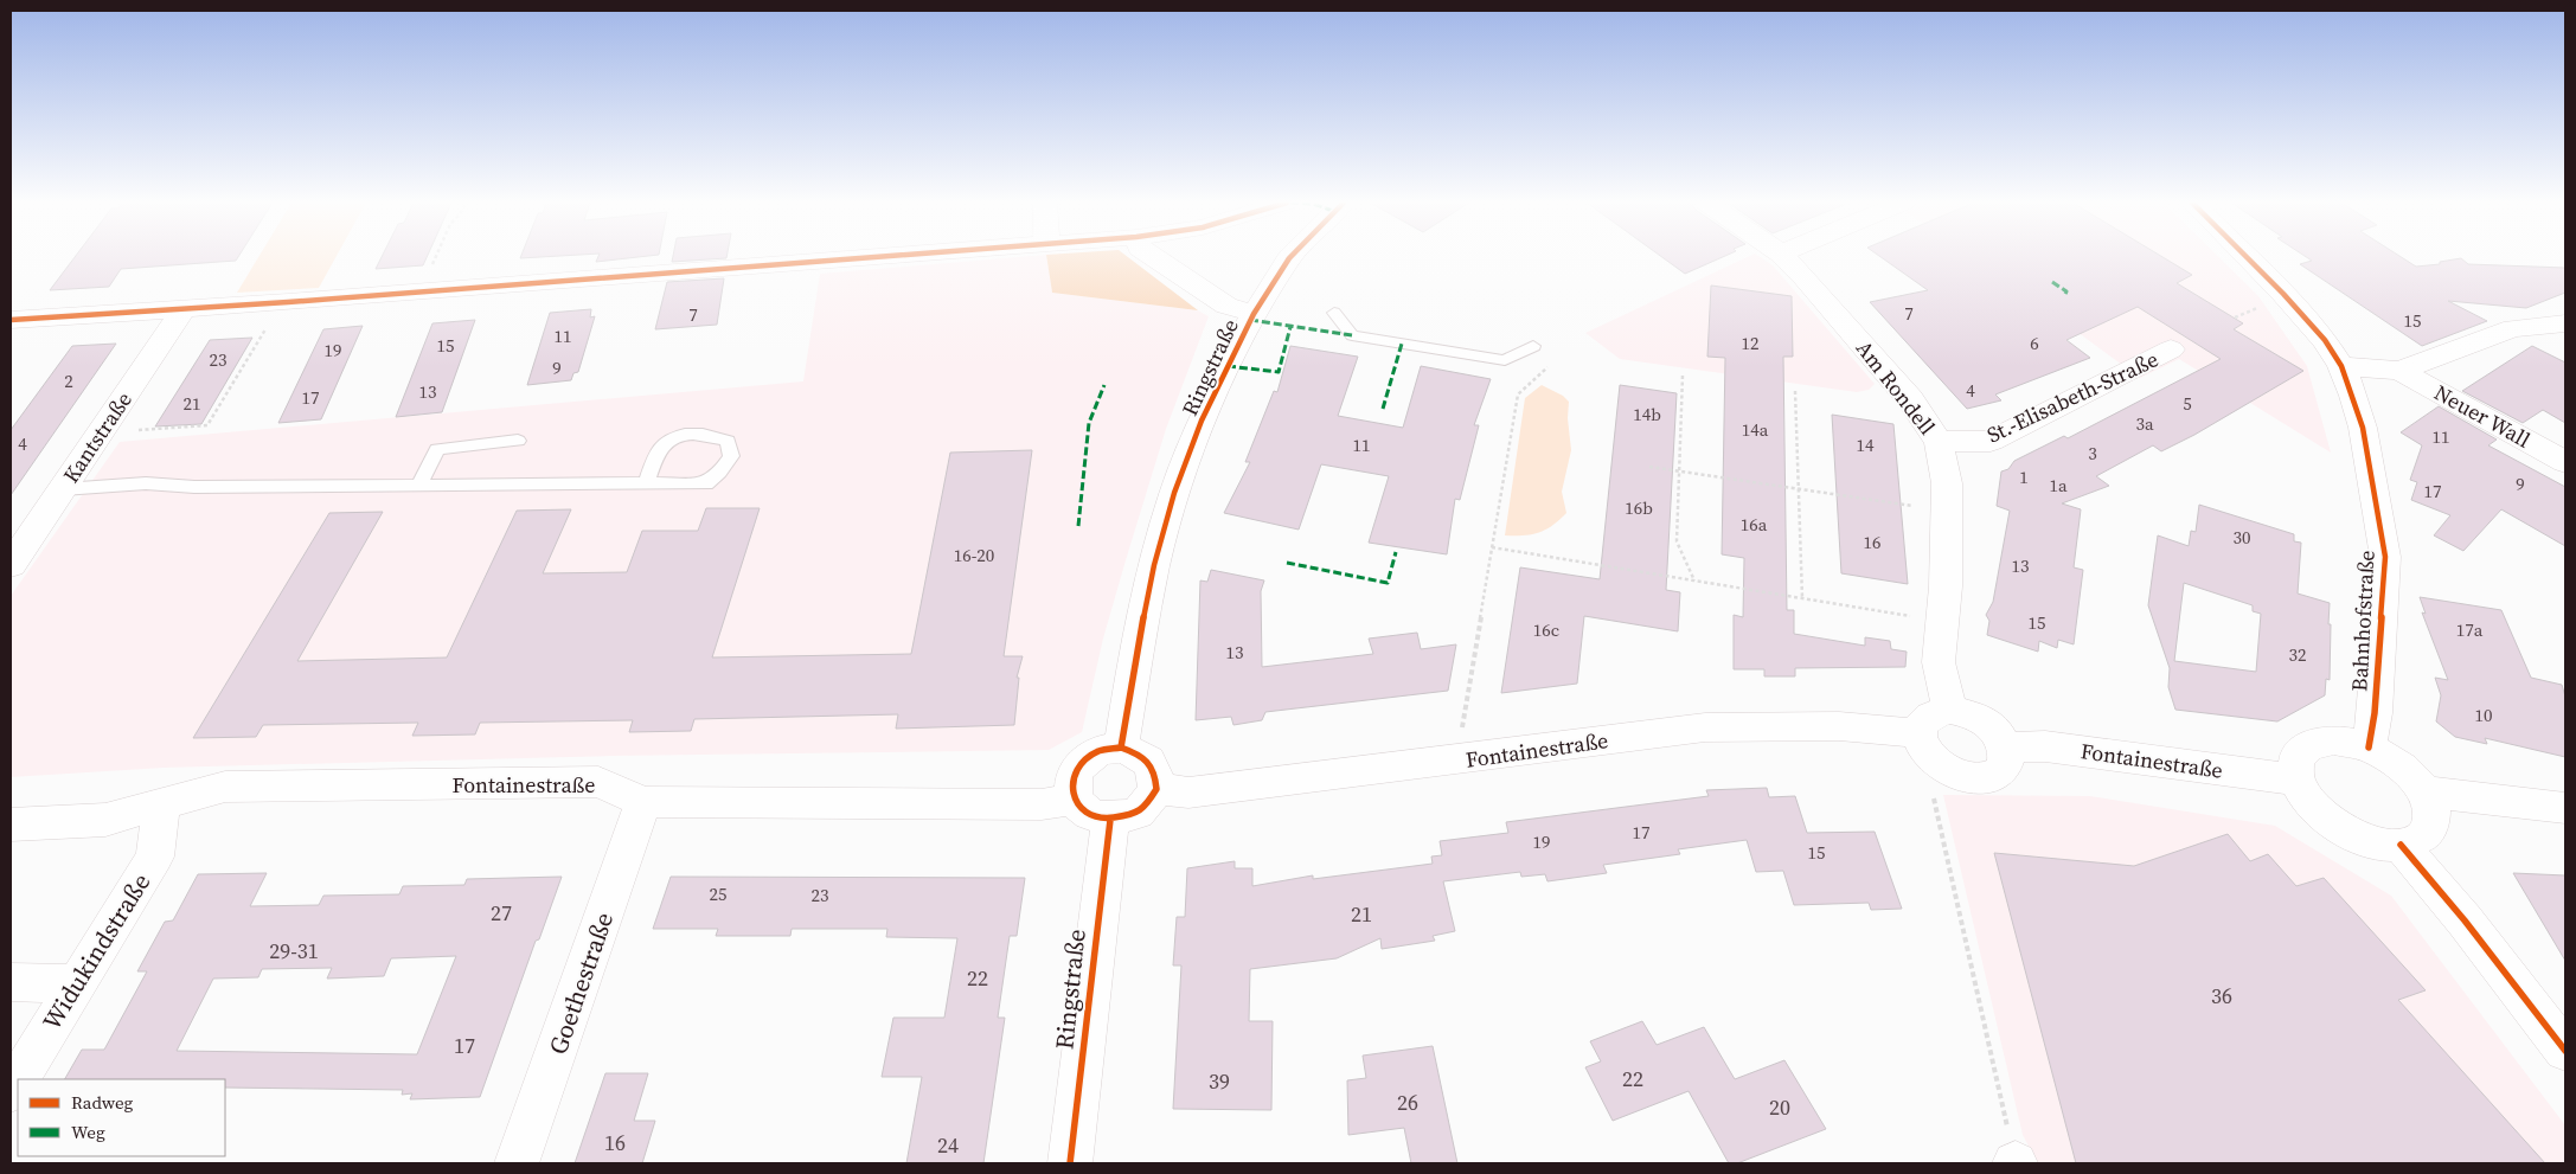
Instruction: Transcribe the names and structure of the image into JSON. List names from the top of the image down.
{
  "streets": {
    "street": [
      "Ringstraße",
      "Am Rondell",
      "St.-Elisabeth-Straße",
      "Neuer Wall",
      "Kantstraße",
      "Bahnhofstraße",
      "Fontainestraße",
      "Widukindstraße",
      "Goethestraße"
    ]
  },
  "crossings": [
    ["Ringstraße", "Fontainestraße"],
    ["Am Rondell", "St.-Elisabeth-Straße"],
    ["Am Rondell", "Fontainestraße"],
    ["Bahnhofstraße", "Fontainestraße"],
    ["Fontainestraße", "Widukindstraße"],
    ["Fontainestraße", "Goethestraße"]
  ],
  "house_numbers": [
    "7",
    "7",
    "15",
    "11",
    "12",
    "6",
    "15",
    "19",
    "23",
    "9",
    "2",
    "4",
    "13",
    "17",
    "21",
    "5",
    "14b",
    "3a",
    "14a",
    "11",
    "4",
    "11",
    "14",
    "3",
    "1",
    "9",
    "1a",
    "17",
    "16b",
    "16a",
    "30",
    "16",
    "16-20",
    "13",
    "15",
    "16c",
    "17a",
    "13",
    "32",
    "10",
    "17",
    "19",
    "15",
    "25",
    "23",
    "27",
    "21",
    "29-31",
    "22",
    "36",
    "17",
    "22",
    "39",
    "26",
    "20",
    "16",
    "24"
  ],
  "legend": ["Radweg", "Weg"]
}
